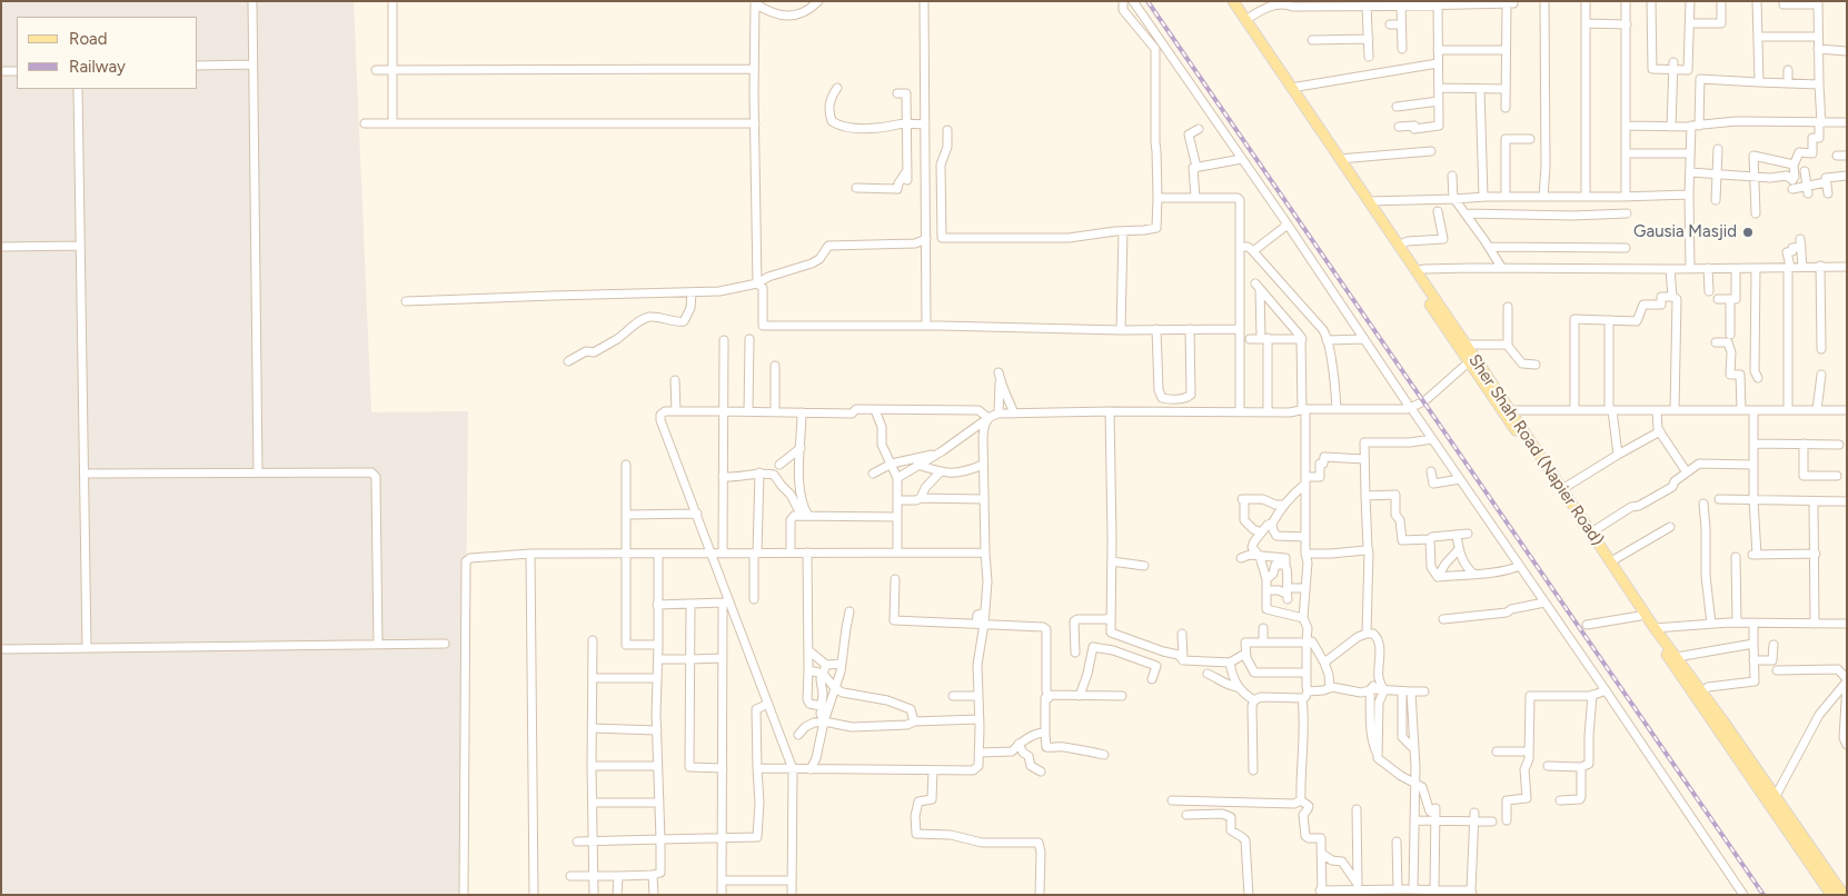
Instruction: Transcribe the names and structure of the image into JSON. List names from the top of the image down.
{
  "streets": {
    "main road": ["Sher Shah Road (Napier Road)"]
  },
  "places": ["Gausia Masjid"],
  "legend": ["Road", "Railway"]
}
